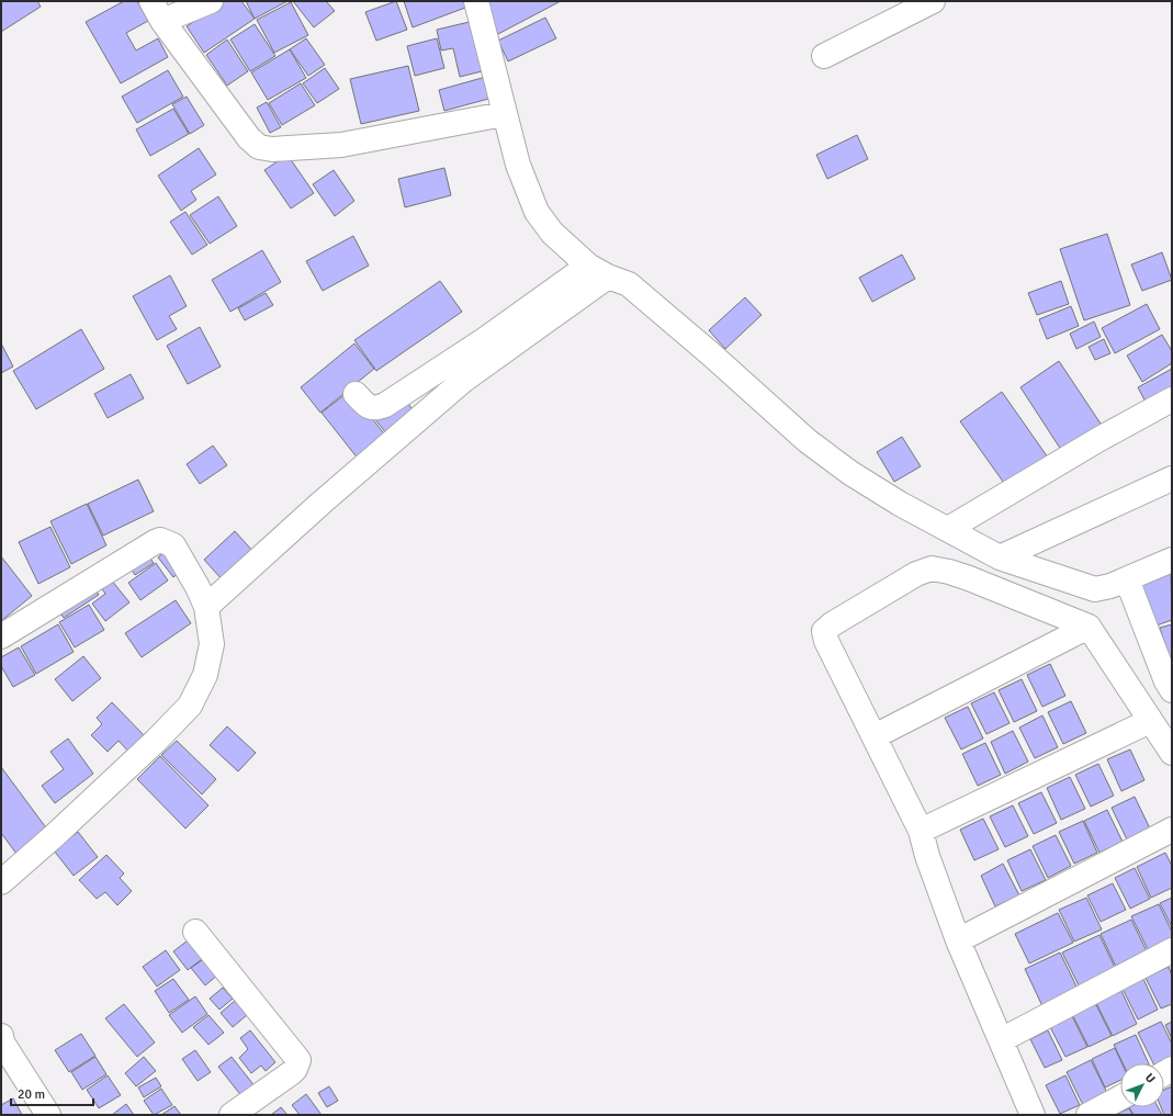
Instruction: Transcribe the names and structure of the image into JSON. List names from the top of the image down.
{
  "scale_bar": "20 m",
  "north": "top right"
}
